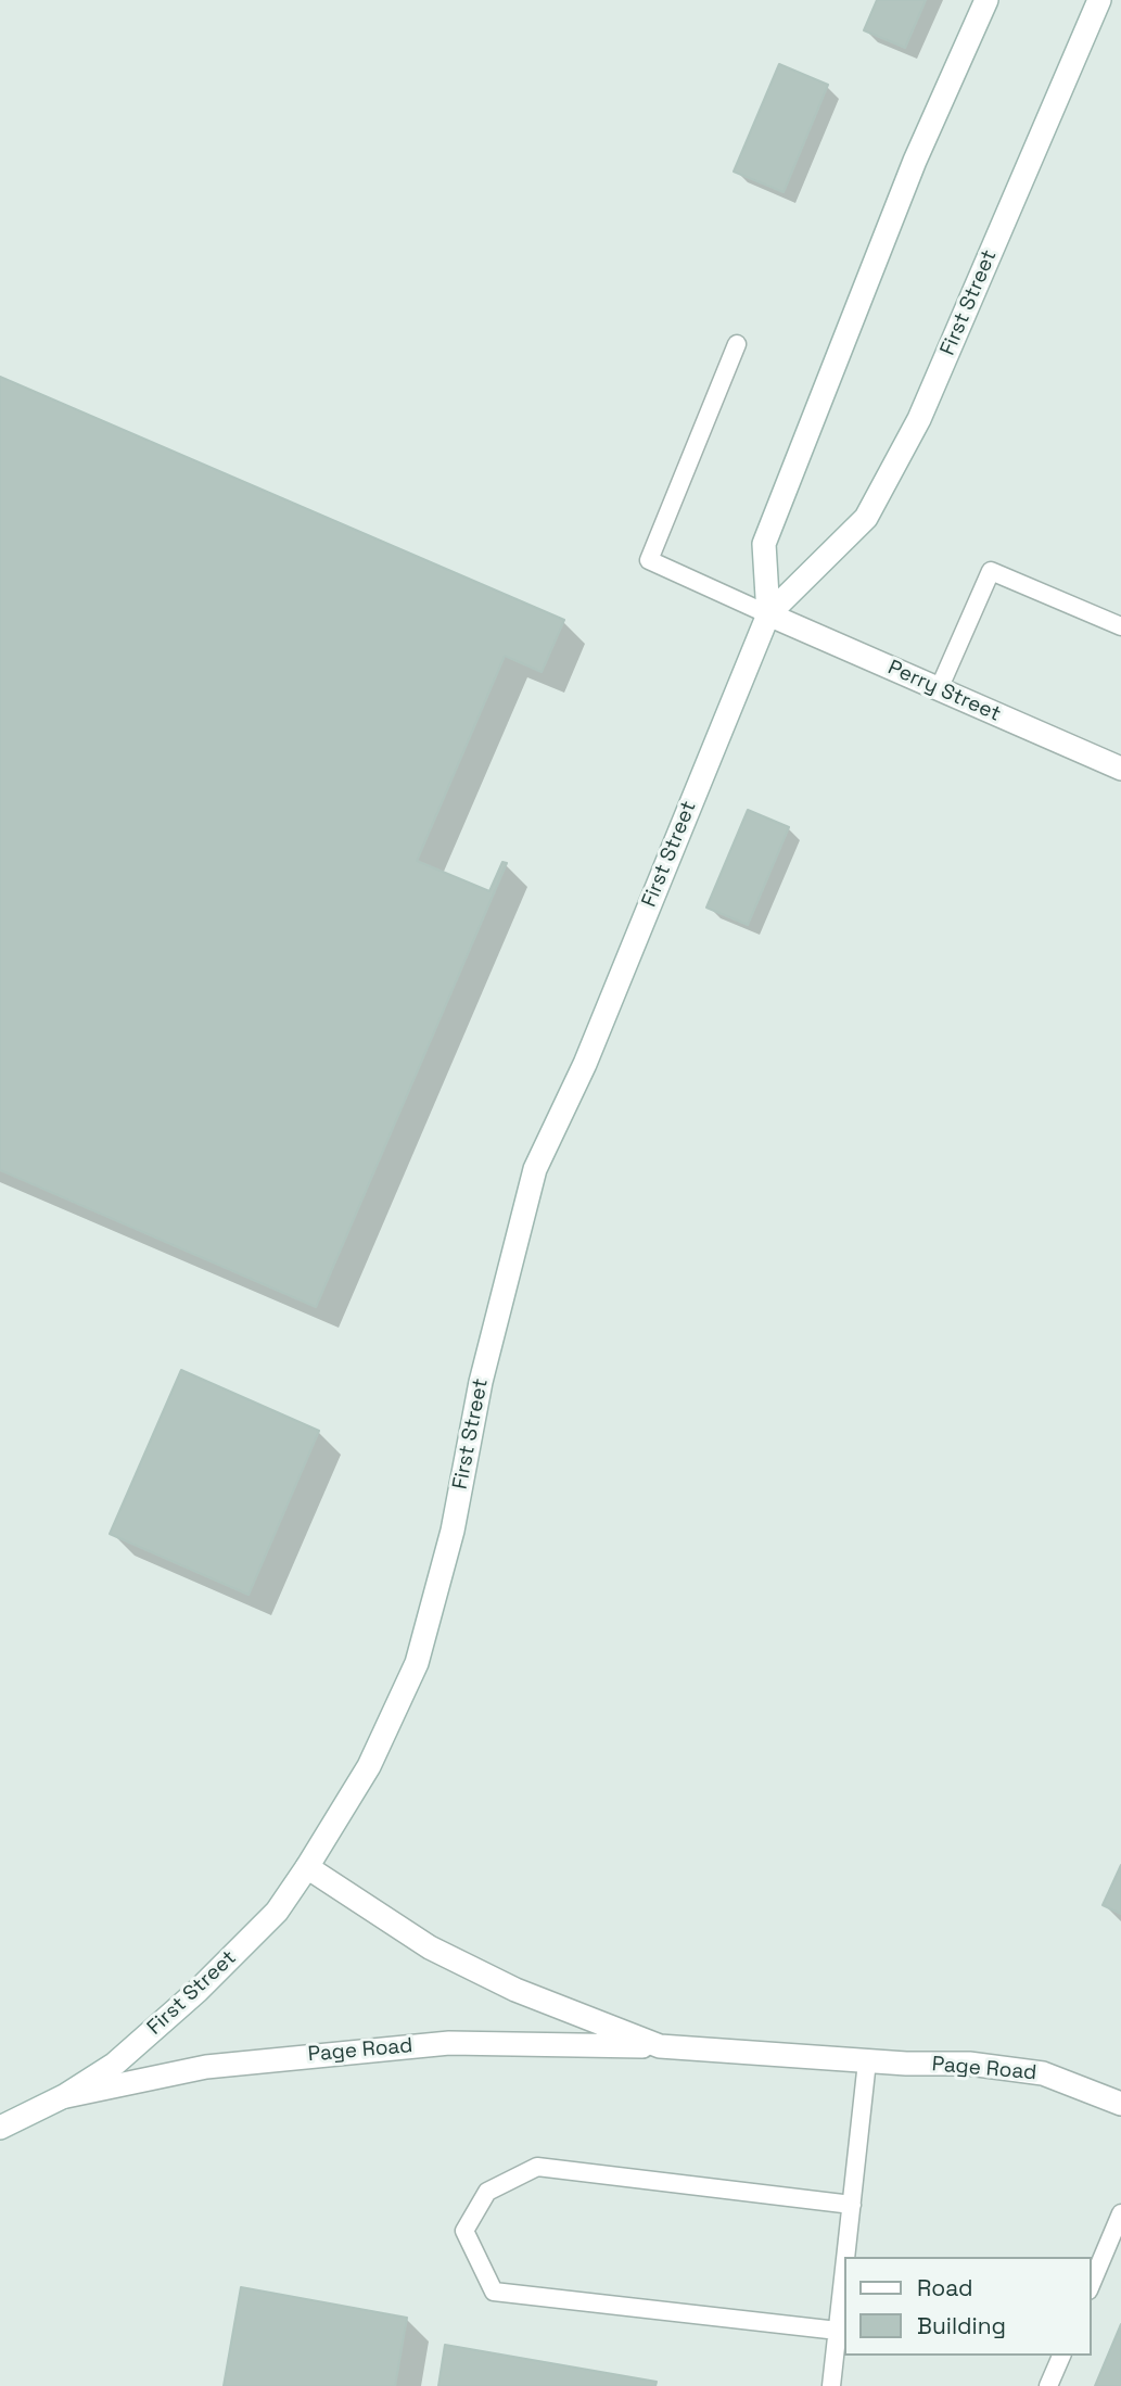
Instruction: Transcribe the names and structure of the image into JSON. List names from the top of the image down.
{
  "streets": {
    "street": ["First Street", "Perry Street", "Page Road"]
  },
  "crossings": [
    ["First Street", "Perry Street"],
    ["First Street", "Page Road"]
  ],
  "legend": ["Road", "Building"]
}
